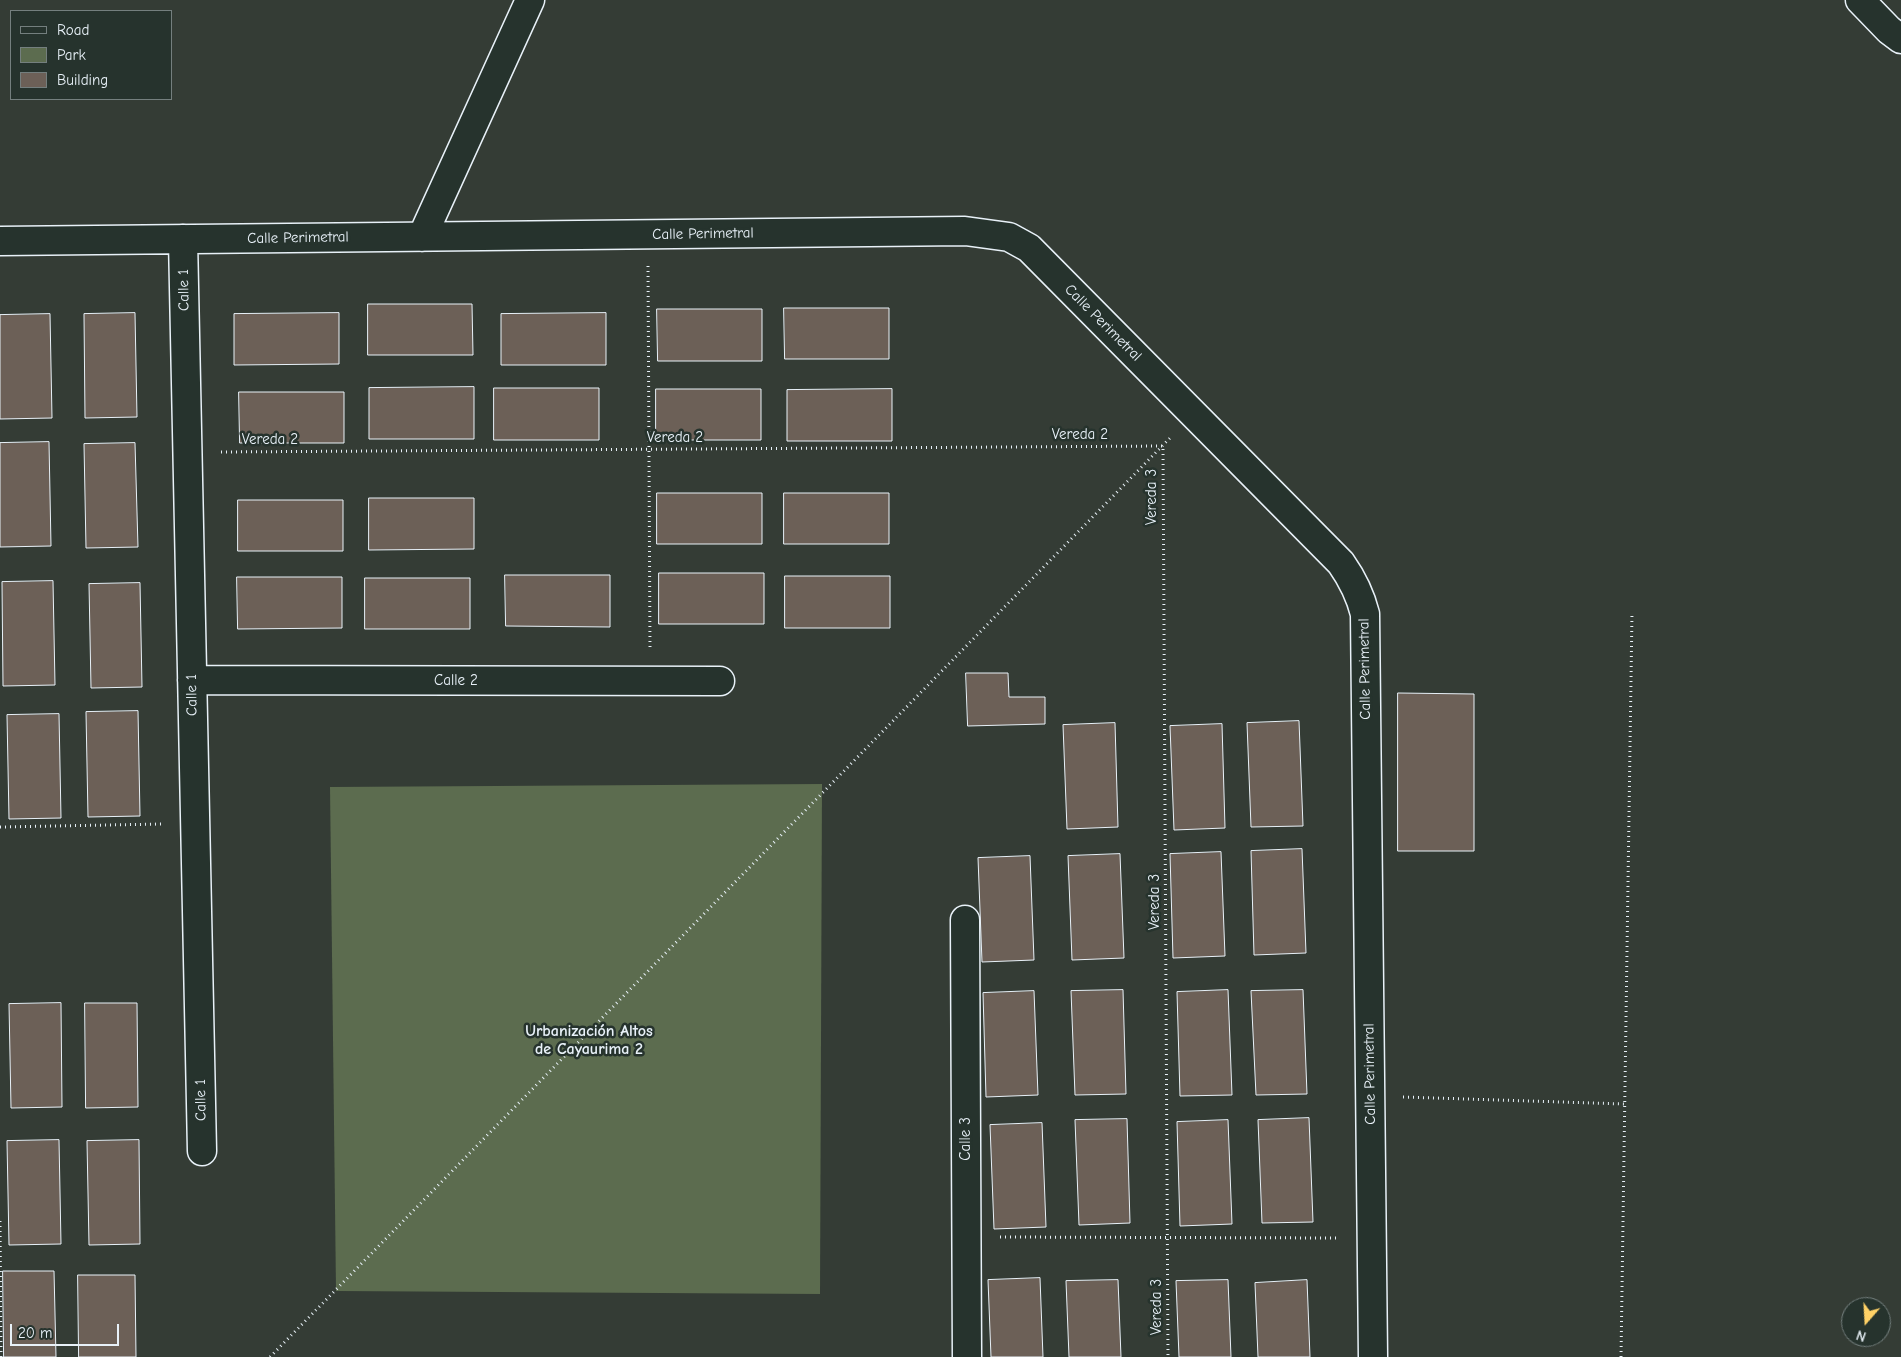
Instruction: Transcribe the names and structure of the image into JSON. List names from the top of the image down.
{
  "streets": {
    "street": [
      "Calle Perimetral",
      "Calle 1",
      "Calle 2",
      "Calle 3"
    ],
    "path": ["Vereda 2", "Vereda 3"]
  },
  "crossings": [
    ["Calle Perimetral", "Calle 1"],
    ["Calle 1", "Vereda 2"],
    ["Calle 1", "Calle 2"],
    ["Vereda 2", "Vereda 3"]
  ],
  "districts": ["Urbanización Altos de Cayaurima 2"],
  "legend": ["Road", "Park", "Building"],
  "scale_bar": "20 m",
  "north": "bottom"
}
